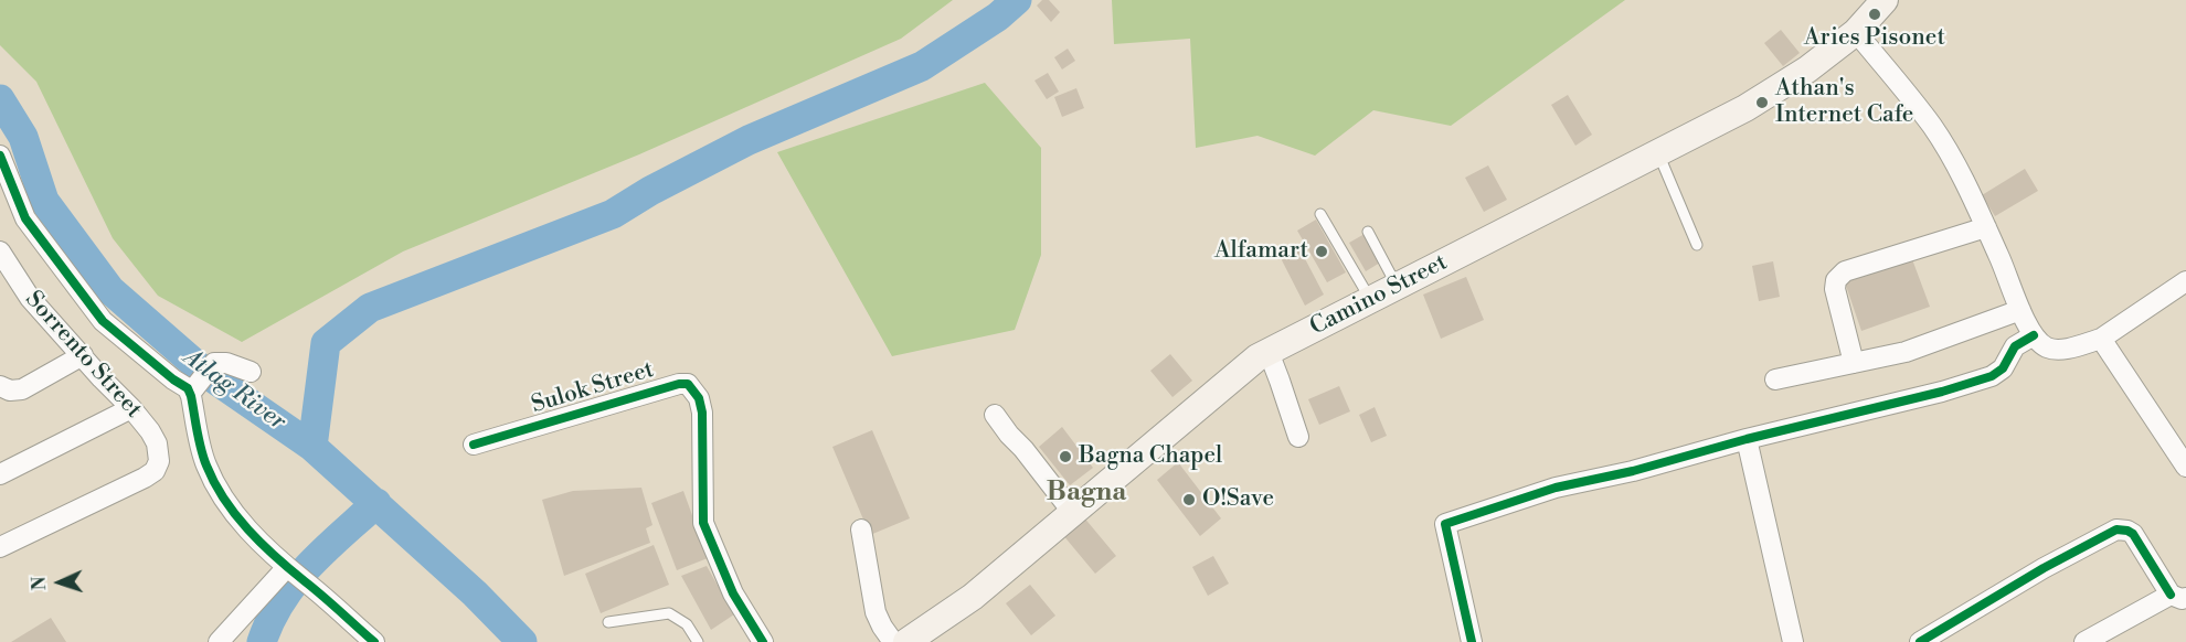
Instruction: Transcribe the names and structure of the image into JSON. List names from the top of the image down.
{
  "streets": {
    "main road": ["Camino Street"],
    "street": ["Sorrento Street", "Sulok Street"]
  },
  "districts": ["Bagna"],
  "water": ["Atlag River"],
  "places": [
    "Aries Pisonet",
    "Athan's Internet Cafe",
    "Alfamart",
    "Bagna Chapel",
    "O!Save"
  ],
  "north": "left"
}
